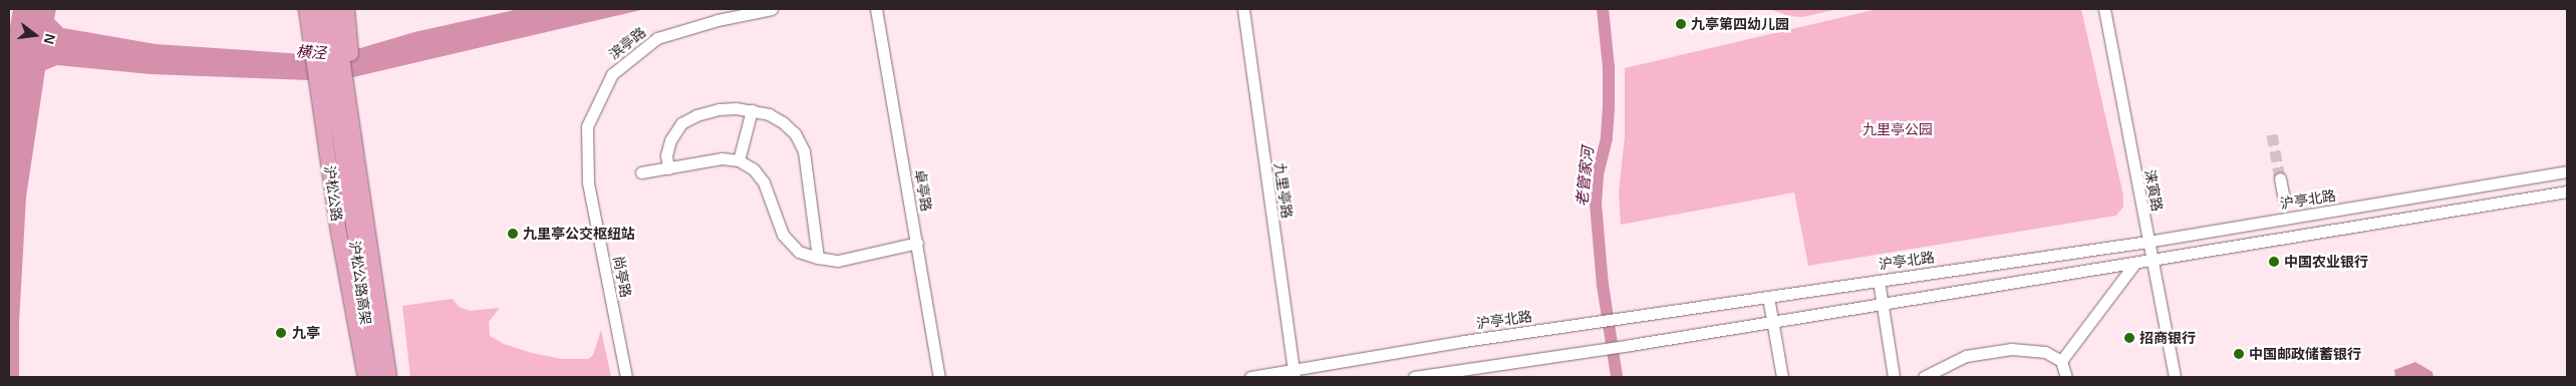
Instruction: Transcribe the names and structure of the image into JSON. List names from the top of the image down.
{
  "streets": {
    "main road": ["沪松公路", "沪松公路高架"],
    "street": [
      "滨亭路",
      "卓亭路",
      "九里亭路",
      "涞寅路",
      "沪亭北路",
      "尚亭路"
    ]
  },
  "crossings": [
    ["滨亭路", "尚亭路"],
    ["九里亭路", "沪亭北路"],
    ["涞寅路", "沪亭北路"]
  ],
  "water": ["横泾", "老管家河"],
  "parks": ["九里亭公园"],
  "places": [
    "九亭第四幼儿园",
    "九里亭公交枢纽站",
    "中国农业银行",
    "九亭",
    "招商银行",
    "中国邮政储蓄银行"
  ],
  "north": "right"
}
